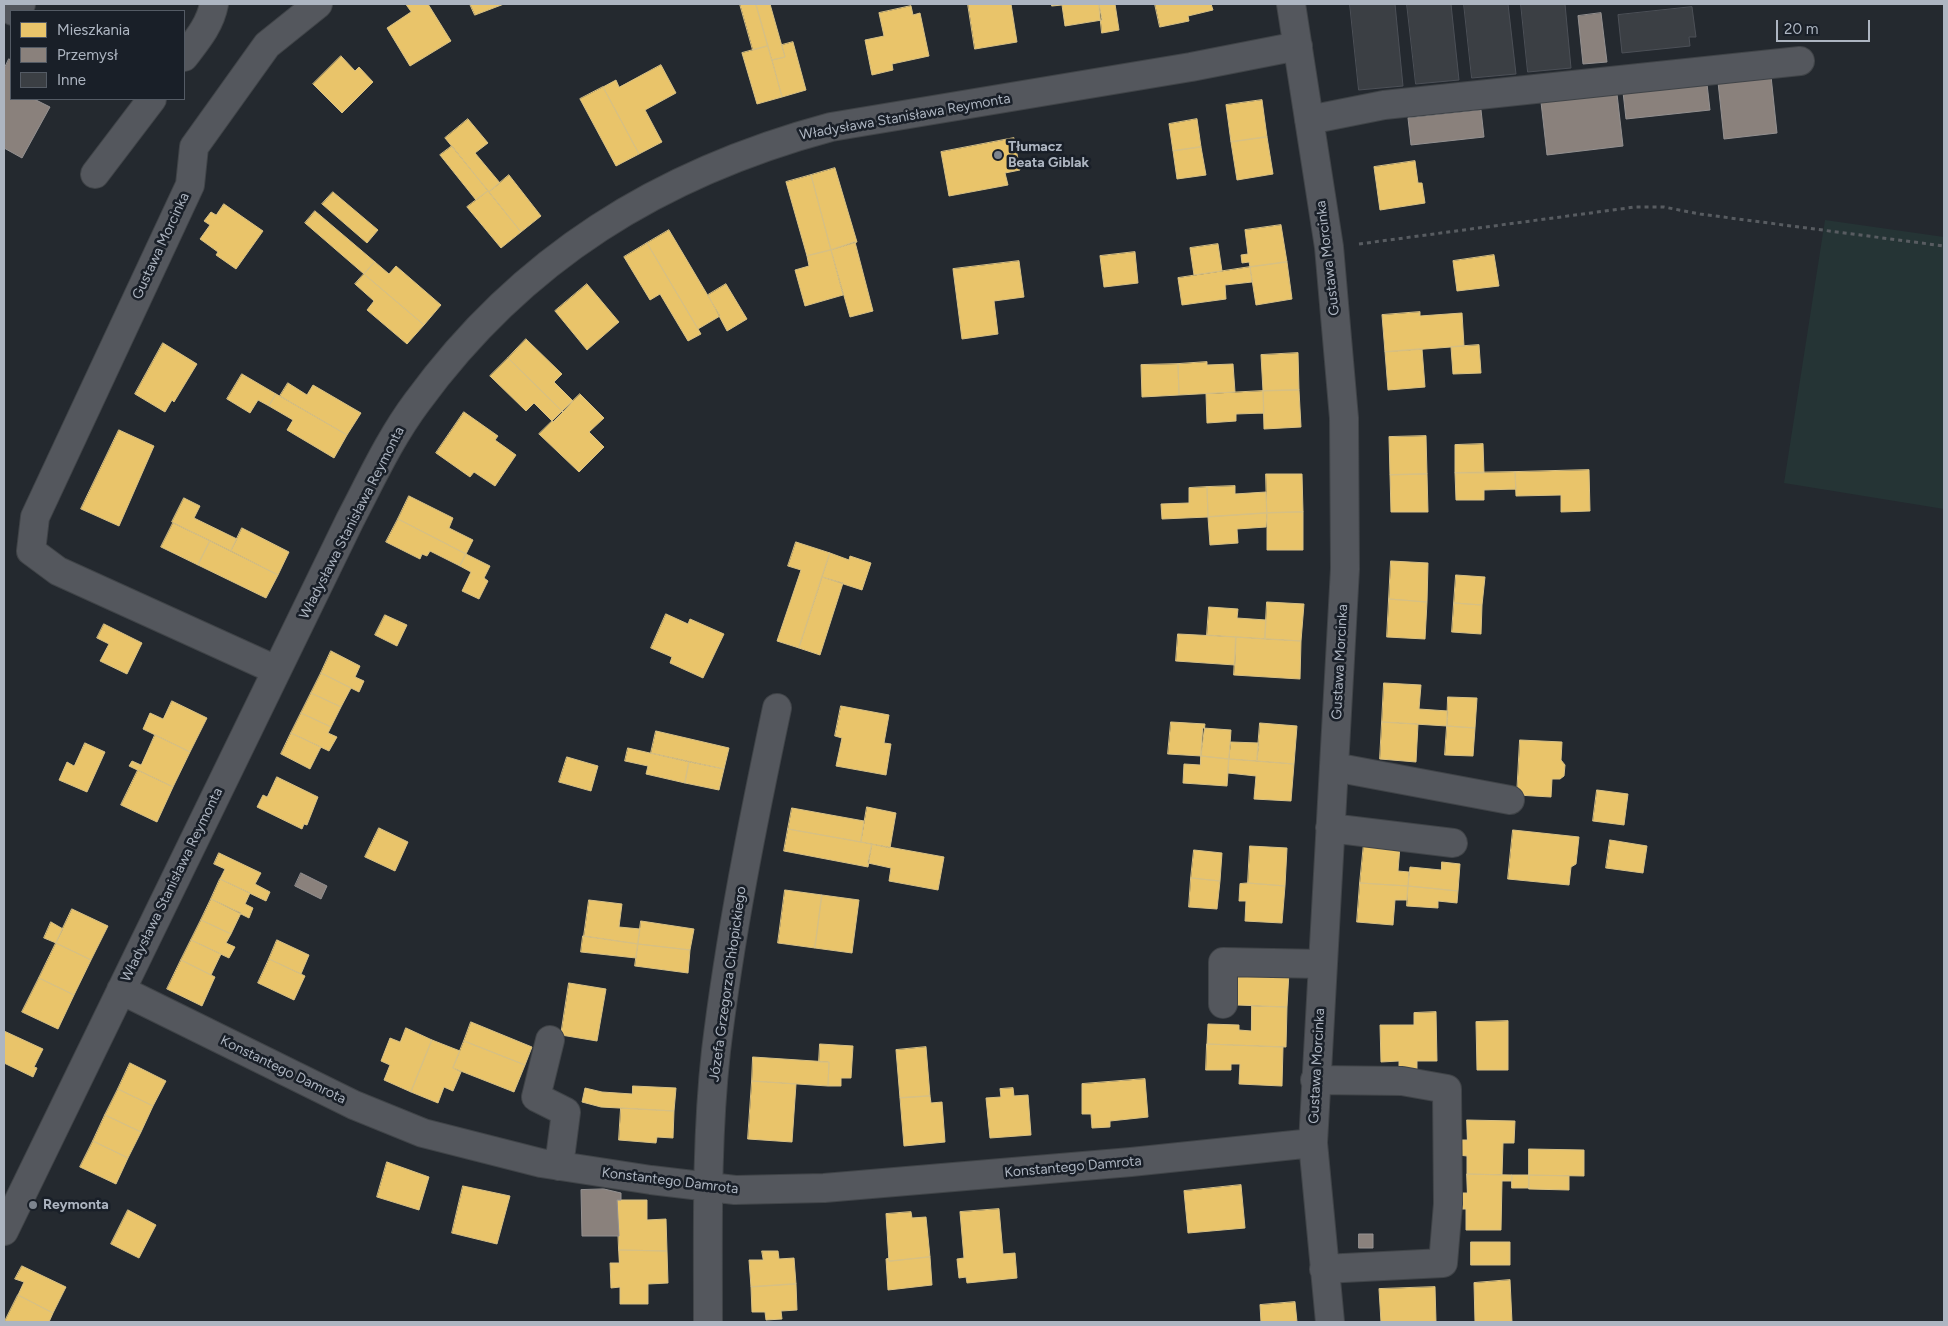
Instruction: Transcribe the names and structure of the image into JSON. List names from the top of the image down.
{
  "streets": {
    "street": [
      "Władysława Stanisława Reymonta",
      "Gustawa Morcinka",
      "Józefa Grzegorza Chłopickiego",
      "Konstantego Damrota"
    ]
  },
  "crossings": [
    ["Władysława Stanisława Reymonta", "Gustawa Morcinka"],
    ["Władysława Stanisława Reymonta", "Konstantego Damrota"],
    ["Gustawa Morcinka", "Konstantego Damrota"],
    ["Józefa Grzegorza Chłopickiego", "Konstantego Damrota"]
  ],
  "places": ["Tłumacz Beata Giblak", "Reymonta"],
  "legend": ["Mieszkania", "Przemysł", "Inne"],
  "scale_bar": "20 m"
}
